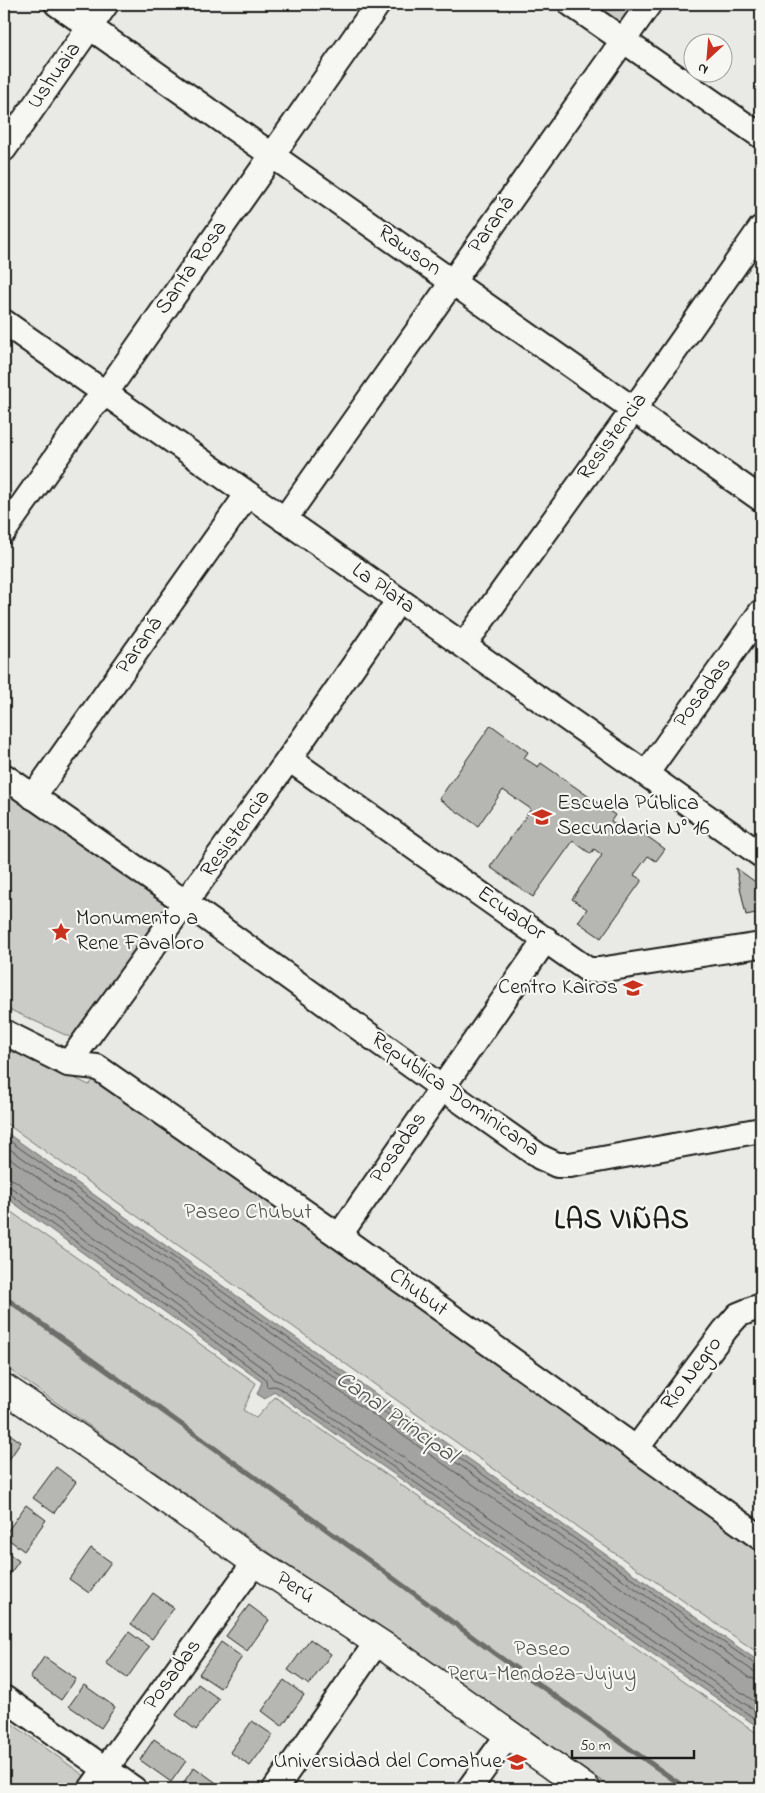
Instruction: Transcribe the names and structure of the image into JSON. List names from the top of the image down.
{
  "streets": {
    "main road": ["Perú"],
    "street": [
      "Ushuaia",
      "Paraná",
      "Rawson",
      "Santa Rosa",
      "Resistencia",
      "La Plata",
      "Posadas",
      "Ecuador",
      "Republica Dominicana",
      "Chubut",
      "Río Negro"
    ]
  },
  "crossings": [
    ["Ushuaia", "Rawson"],
    ["Paraná", "Rawson"],
    ["Paraná", "La Plata"],
    ["Paraná", "Republica Dominicana"],
    ["Rawson", "Santa Rosa"],
    ["Rawson", "Resistencia"],
    ["Santa Rosa", "La Plata"],
    ["Resistencia", "La Plata"],
    ["Resistencia", "Ecuador"],
    ["Resistencia", "Republica Dominicana"],
    ["Resistencia", "Chubut"],
    ["La Plata", "Posadas"],
    ["Posadas", "Ecuador"],
    ["Posadas", "Republica Dominicana"],
    ["Posadas", "Chubut"],
    ["Posadas", "Perú"],
    ["Chubut", "Río Negro"]
  ],
  "districts": ["LAS VIÑAS"],
  "water": ["Canal Principal"],
  "parks": ["Paseo Chubut", "Paseo Peru-Mendoza-Jujuy"],
  "places": {
    "school or university": ["Escuela Pública Secundaria N° 16", "Centro Kairos", "Universidad del Comahue"],
    "place": ["Monumento a Rene Favaloro"]
  },
  "scale_bar": "50 m",
  "north": "bottom left"
}
